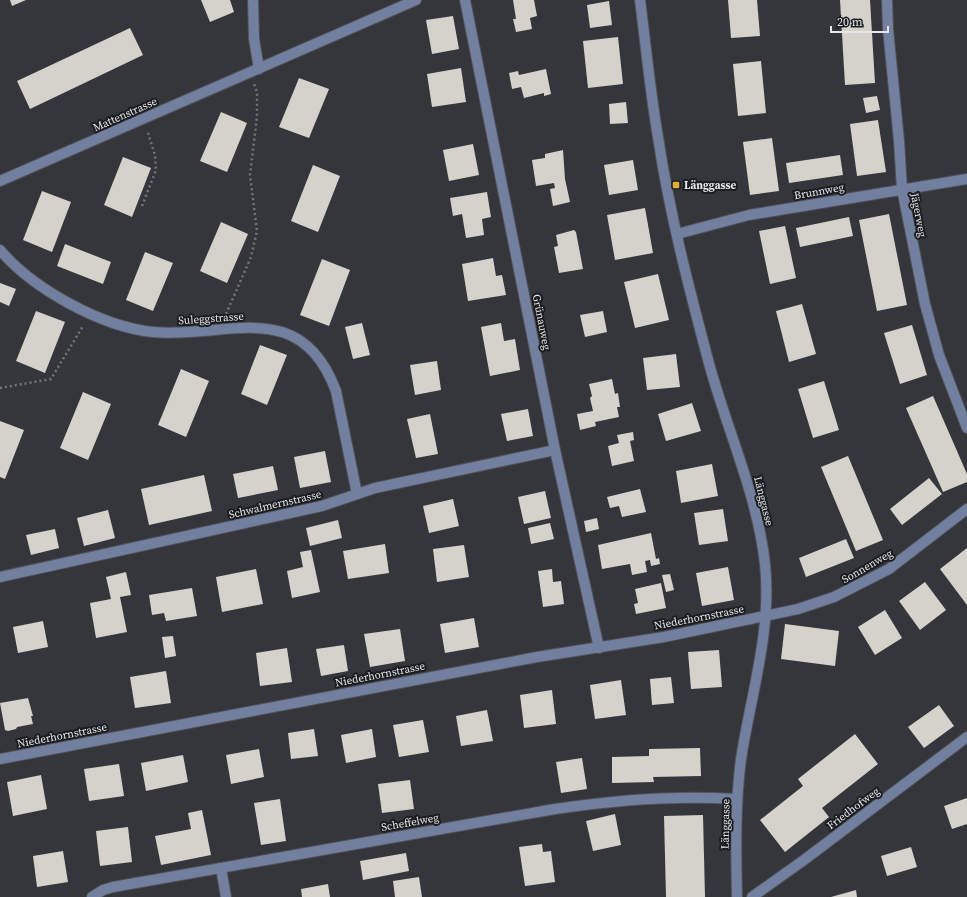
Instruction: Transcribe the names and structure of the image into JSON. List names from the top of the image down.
{
  "streets": {
    "street": [
      "Mattenstrasse",
      "Brunnweg",
      "Jägerweg",
      "Suleggstrasse",
      "Grünauweg",
      "Länggasse",
      "Schwalmernstrasse",
      "Sonnenweg",
      "Niederhornstrasse",
      "Friedhofweg",
      "Scheffelweg"
    ]
  },
  "crossings": [
    ["Brunnweg", "Jägerweg"],
    ["Brunnweg", "Länggasse"],
    ["Suleggstrasse", "Schwalmernstrasse"],
    ["Grünauweg", "Schwalmernstrasse"],
    ["Grünauweg", "Niederhornstrasse"],
    ["Länggasse", "Sonnenweg"],
    ["Länggasse", "Niederhornstrasse"],
    ["Länggasse", "Scheffelweg"],
    ["Sonnenweg", "Niederhornstrasse"]
  ],
  "places": {
    "transit": ["Länggasse"]
  },
  "scale_bar": "20 m"
}
